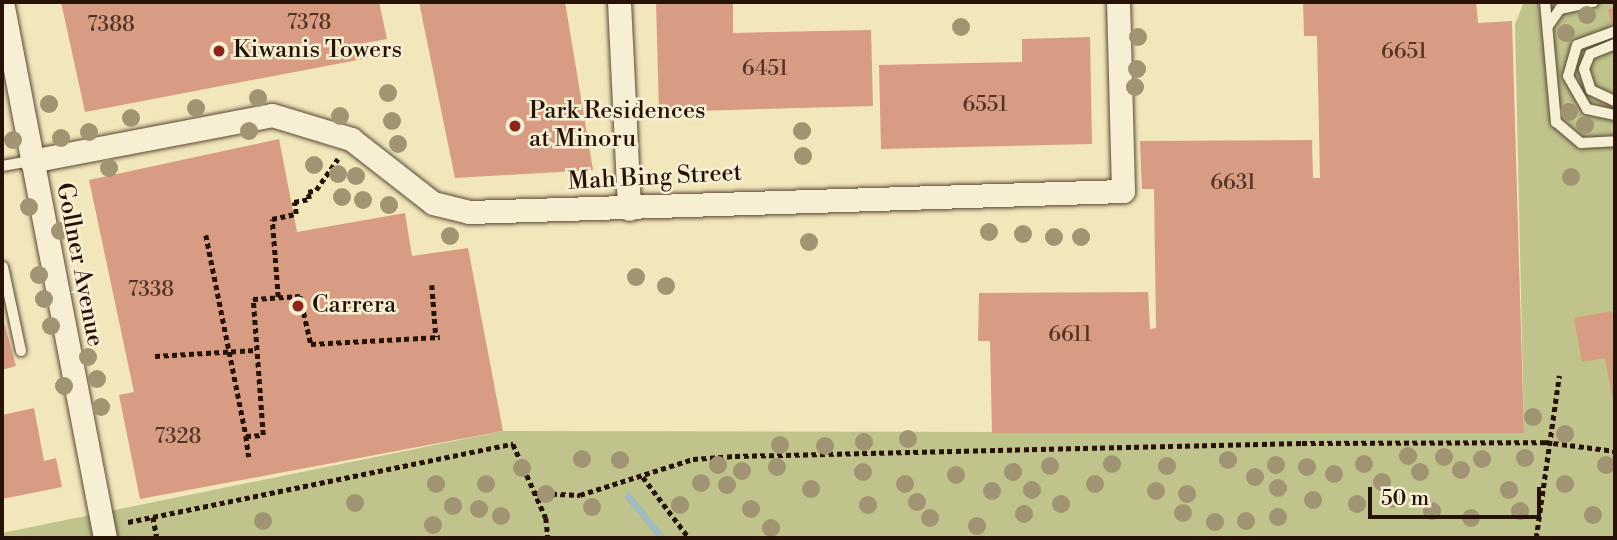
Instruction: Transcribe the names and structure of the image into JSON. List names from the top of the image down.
{
  "streets": {
    "street": ["Mah Bing Street", "Gollner Avenue"]
  },
  "crossings": [
    ["Mah Bing Street", "Gollner Avenue"]
  ],
  "places": ["Kiwanis Towers", "Park Residences at Minoru", "Carrera"],
  "house_numbers": [
    "7378",
    "7388",
    "6651",
    "6451",
    "6551",
    "6631",
    "7338",
    "6611",
    "7328"
  ],
  "scale_bar": "50 m"
}
